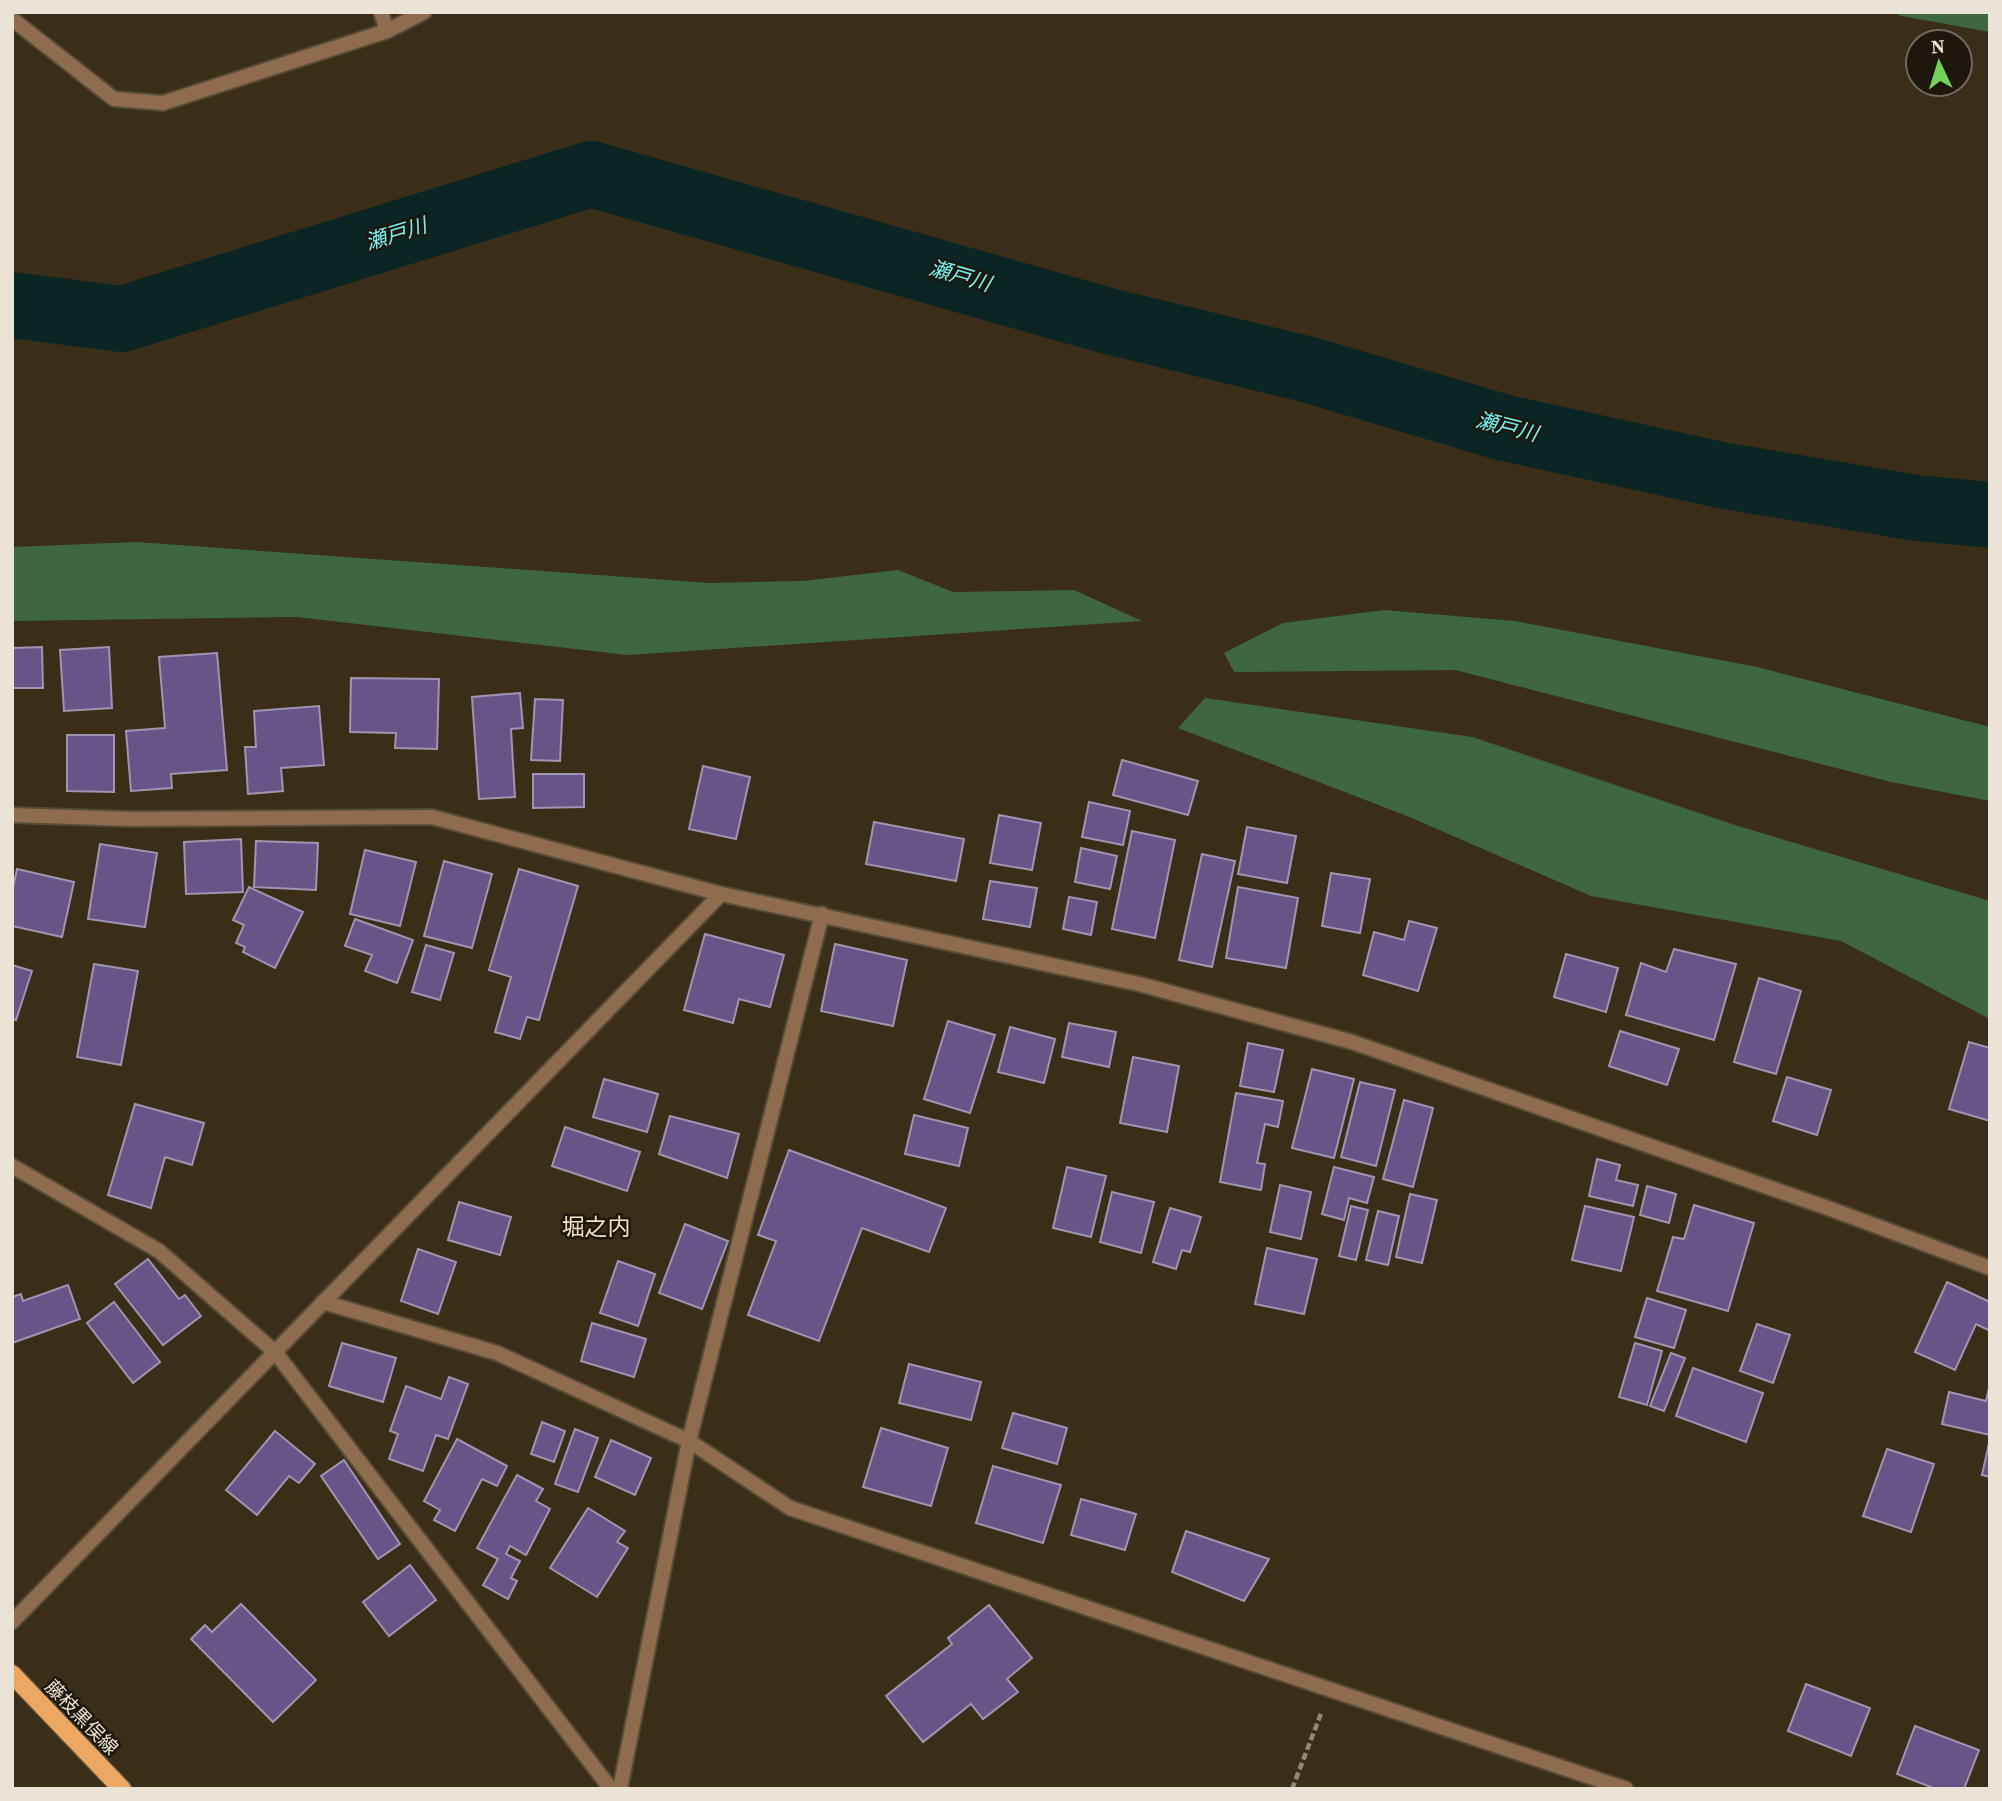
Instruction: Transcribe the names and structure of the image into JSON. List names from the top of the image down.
{
  "streets": {
    "main road": ["藤枝黒俣線"]
  },
  "districts": ["堀之内"],
  "water": ["瀬戸川"],
  "north": "top"
}
